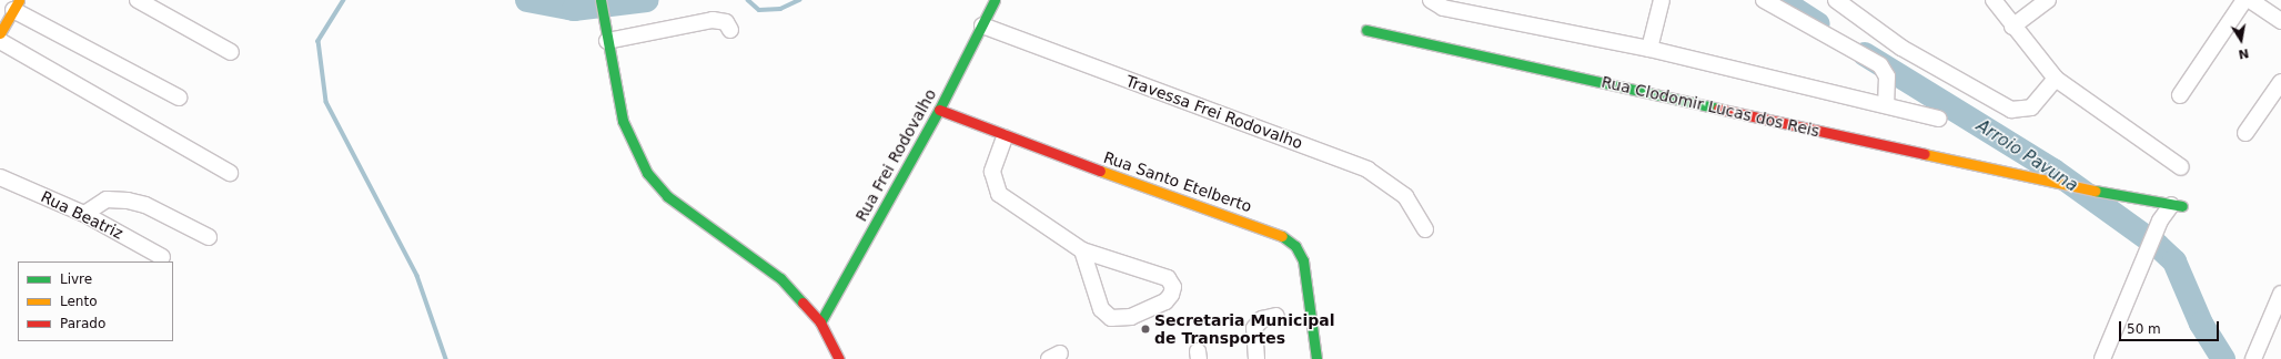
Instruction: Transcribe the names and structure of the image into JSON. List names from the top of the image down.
{
  "streets": {
    "street": [
      "Rua Clodomir Lucas dos Reis",
      "Travessa Frei Rodovalho",
      "Rua Frei Rodovalho",
      "Rua Santo Etelberto",
      "Rua Beatriz"
    ]
  },
  "crossings": [
    ["Travessa Frei Rodovalho", "Rua Frei Rodovalho"],
    ["Rua Frei Rodovalho", "Rua Santo Etelberto"]
  ],
  "water": ["Arroio Pavuna"],
  "places": ["Secretaria Municipal de Transportes"],
  "legend": ["Livre", "Lento", "Parado"],
  "scale_bar": "50 m",
  "north": "bottom"
}
